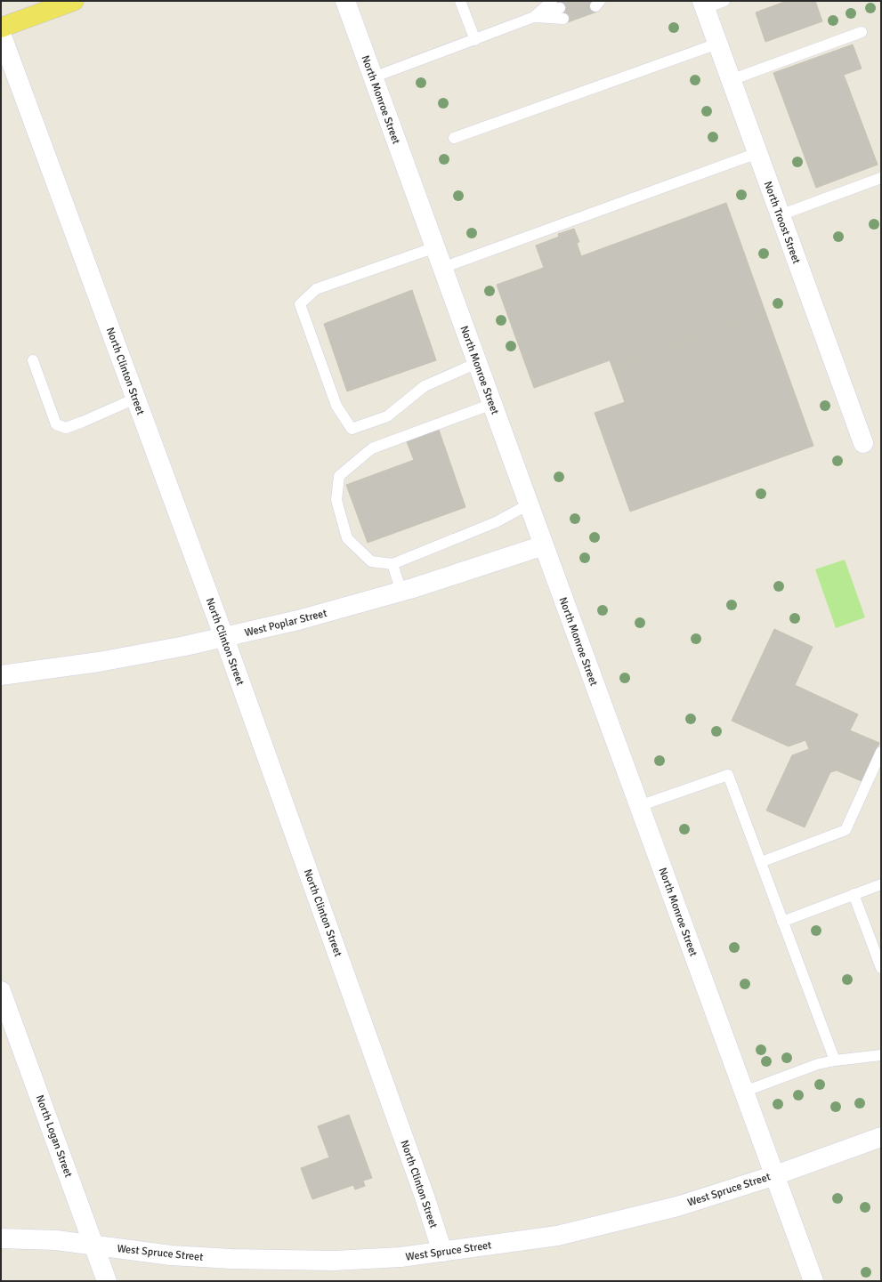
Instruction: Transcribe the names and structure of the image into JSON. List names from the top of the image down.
{
  "streets": {
    "street": [
      "North Monroe Street",
      "North Troost Street",
      "North Clinton Street",
      "West Poplar Street",
      "North Logan Street",
      "West Spruce Street"
    ]
  },
  "crossings": [
    ["North Monroe Street", "West Poplar Street"],
    ["North Monroe Street", "West Spruce Street"],
    ["North Clinton Street", "West Poplar Street"],
    ["North Clinton Street", "West Spruce Street"],
    ["North Logan Street", "West Spruce Street"]
  ]
}
